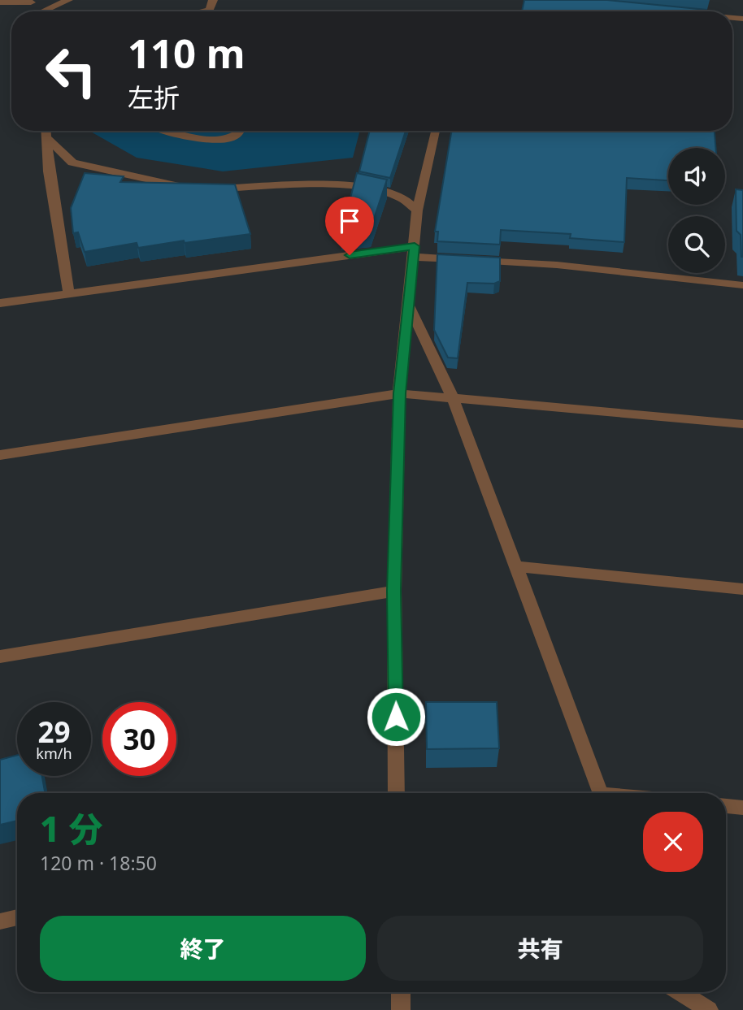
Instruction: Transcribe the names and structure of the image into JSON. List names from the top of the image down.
{
  "page": {
    "turn": ["110 m", "左折"],
    "speed": "29 km/h",
    "limit": "30",
    "heading": ["1 分", "120 m · 18:50"],
    "buttons": ["終了", "共有"]
  }
}
